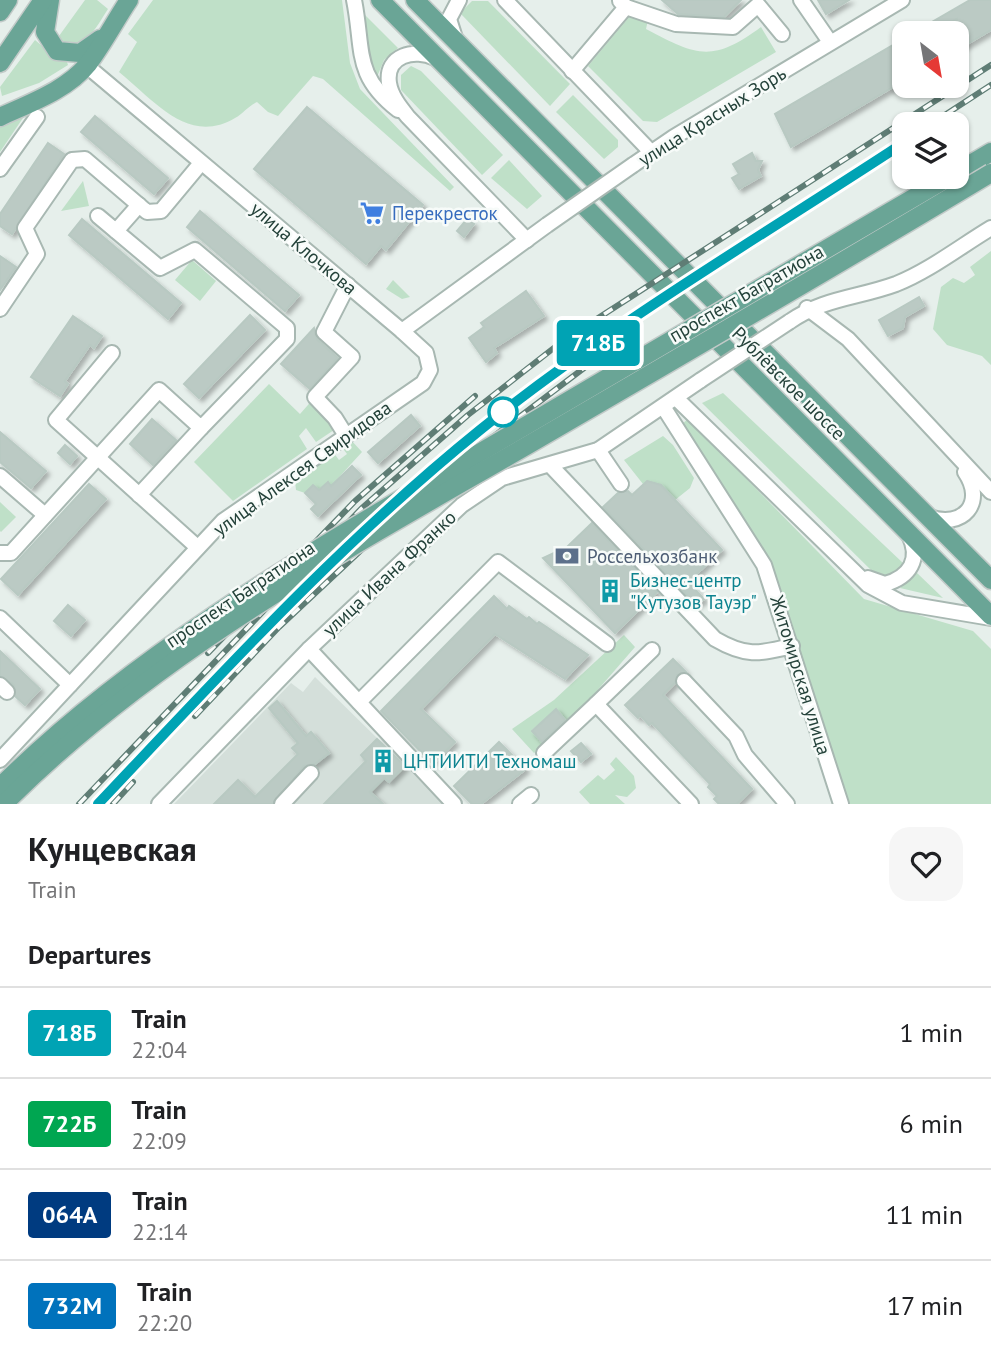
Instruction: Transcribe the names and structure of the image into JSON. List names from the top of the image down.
{
  "streets": {
    "main road": ["проспект Багратиона", "Рублёвское шоссе"],
    "street": [
      "улица Красных Зорь",
      "улица Клочкова",
      "улица Алексея Свиридова",
      "улица Ивана Франко",
      "Житомирская улица"
    ]
  },
  "crossings": [
    ["улица Клочкова", "улица Алексея Свиридова"],
    ["улица Ивана Франко", "Житомирская улица"]
  ],
  "places": {
    "supermarket": ["Перекресток"],
    "bank": ["Россельхозбанк"],
    "building": ["Бизнес-центр \"Кутузов Тауэр\"", "ЦНТИИТИ Техномаш"]
  },
  "north": "bottom right",
  "page": {
    "on_map": "718Б",
    "heading": [
      ["Кунцевская", "Train"],
      "Departures"
    ],
    "list": [
      {
        "mark": "718Б",
        "name": "Train",
        "note": "22:04",
        "value": "1 min"
      },
      {
        "mark": "722Б",
        "name": "Train",
        "note": "22:09",
        "value": "6 min"
      },
      {
        "mark": "064А",
        "name": "Train",
        "note": "22:14",
        "value": "11 min"
      },
      {
        "mark": "732М",
        "name": "Train",
        "note": "22:20",
        "value": "17 min"
      }
    ]
  }
}
